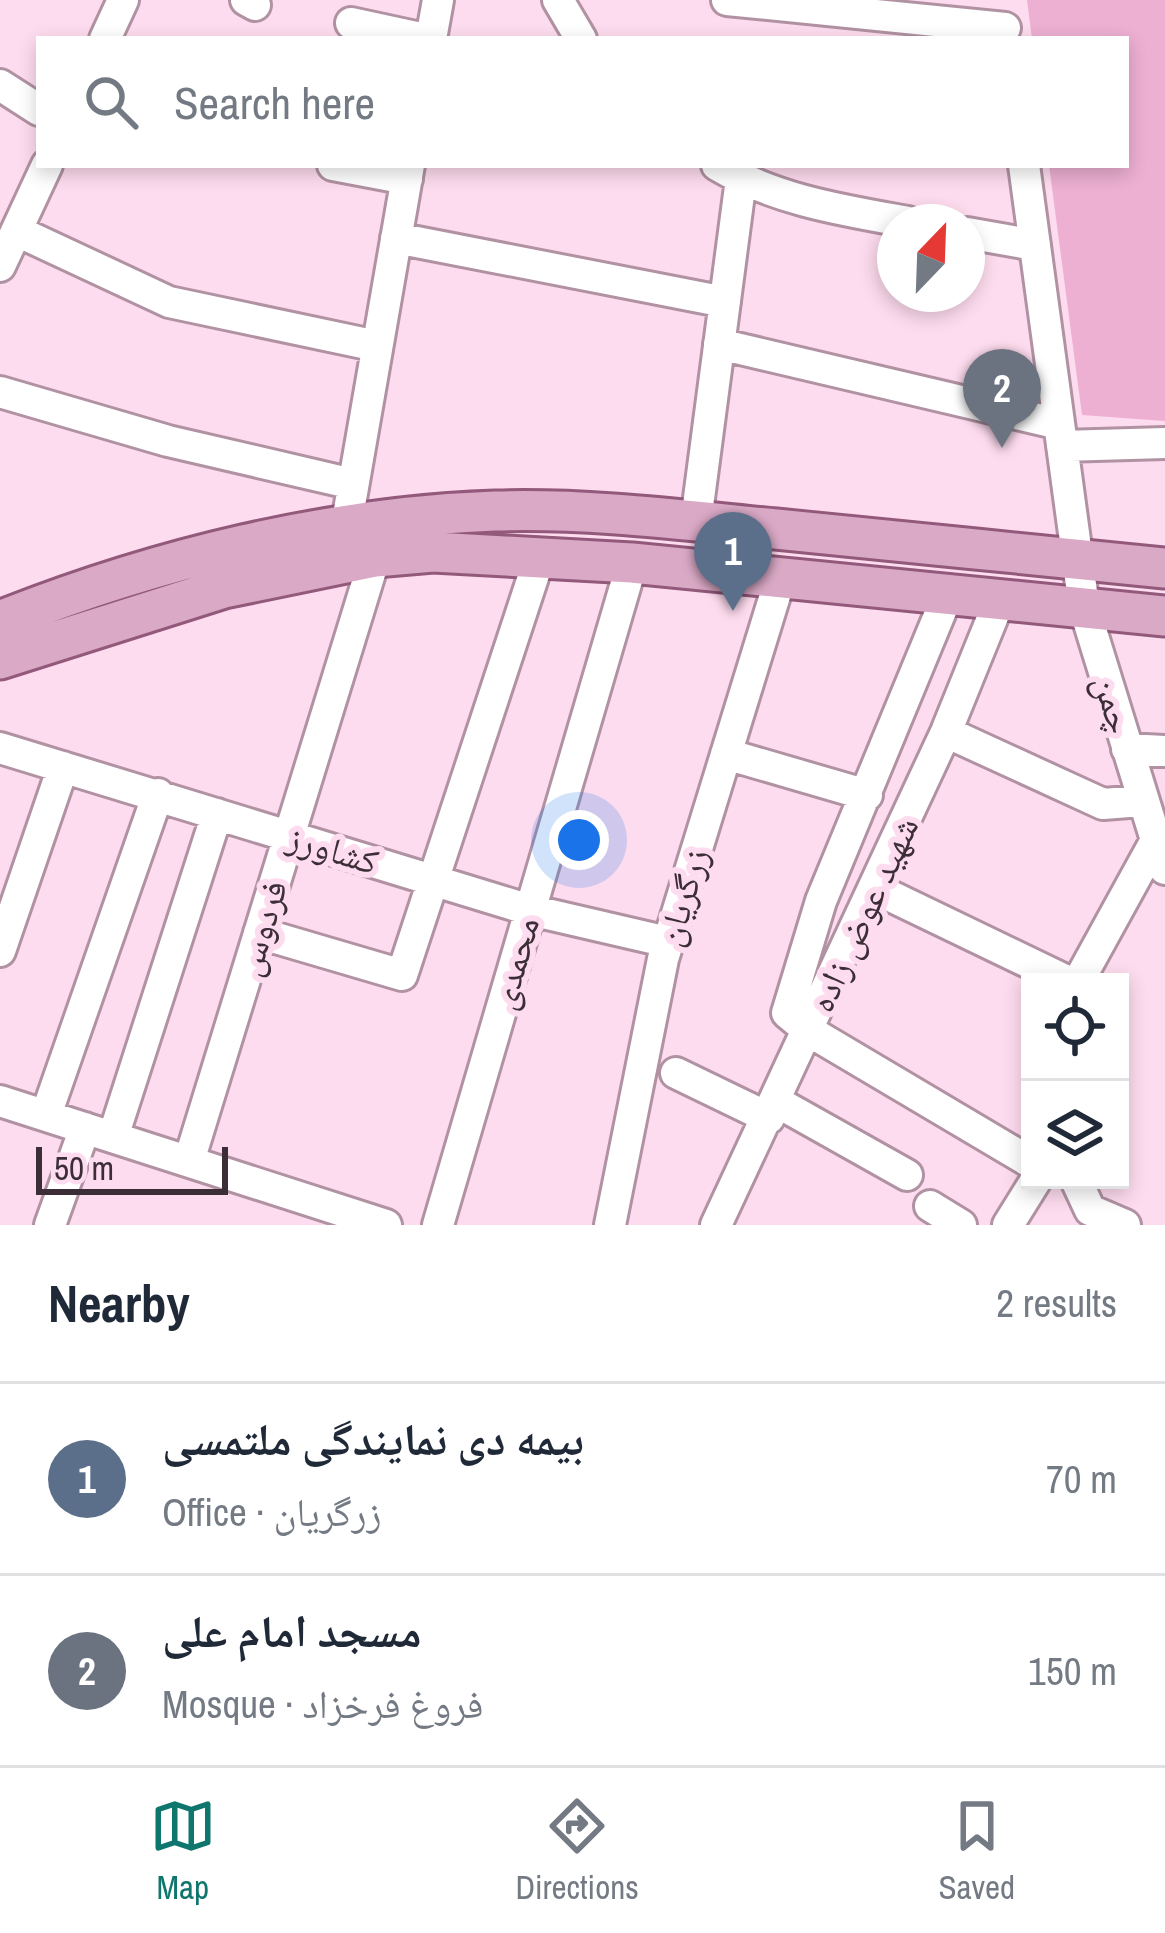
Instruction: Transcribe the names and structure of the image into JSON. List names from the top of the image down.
{
  "streets": {
    "street": [
      "چمن",
      "کشاورز",
      "زرگریان",
      "شهید عوض زاده",
      "فردوس",
      "محمدی"
    ]
  },
  "crossings": [
    ["کشاورز", "زرگریان"],
    ["کشاورز", "فردوس"],
    ["کشاورز", "محمدی"]
  ],
  "scale_bar": "50 m",
  "north": "top right",
  "page": {
    "search": "Search here",
    "pins": ["2", "1"],
    "scale": "50 m",
    "heading": ["Nearby", "2 results"],
    "list": [
      {
        "mark": "1",
        "name": "بیمه دی نمایندگی ملتمسی",
        "note": "Office · زرگریان",
        "value": "70 m"
      },
      {
        "mark": "2",
        "name": "مسجد امام علی",
        "note": "Mosque · فروغ فرخزاد",
        "value": "150 m"
      }
    ],
    "nav": ["Map", "Directions", "Saved"]
  }
}
